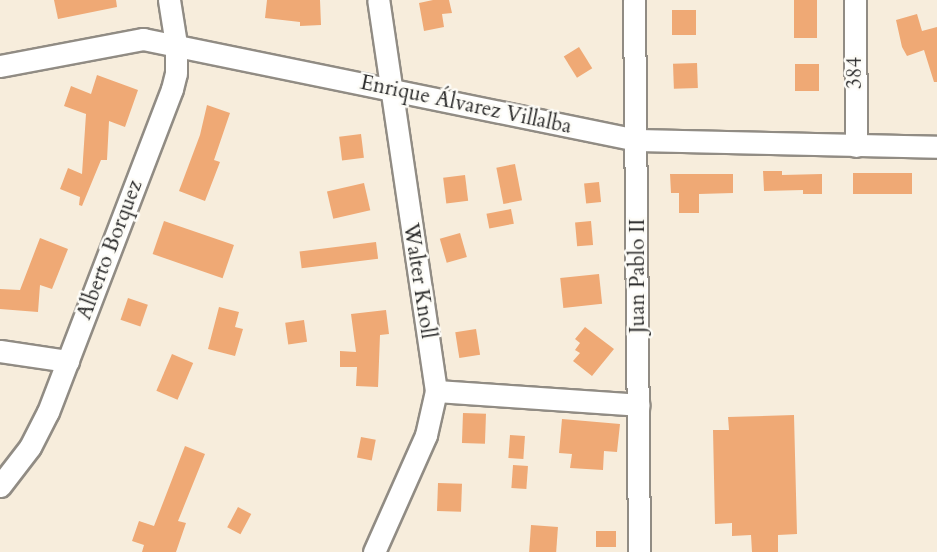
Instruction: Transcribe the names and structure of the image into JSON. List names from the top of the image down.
{
  "streets": {
    "street": [
      "384",
      "Enrique Álvarez Villalba",
      "Alberto Borquez",
      "Juan Pablo II",
      "Walter Knoll"
    ]
  },
  "crossings": [
    ["384", "Enrique Álvarez Villalba"],
    ["Enrique Álvarez Villalba", "Alberto Borquez"],
    ["Enrique Álvarez Villalba", "Juan Pablo II"],
    ["Enrique Álvarez Villalba", "Walter Knoll"]
  ]
}
